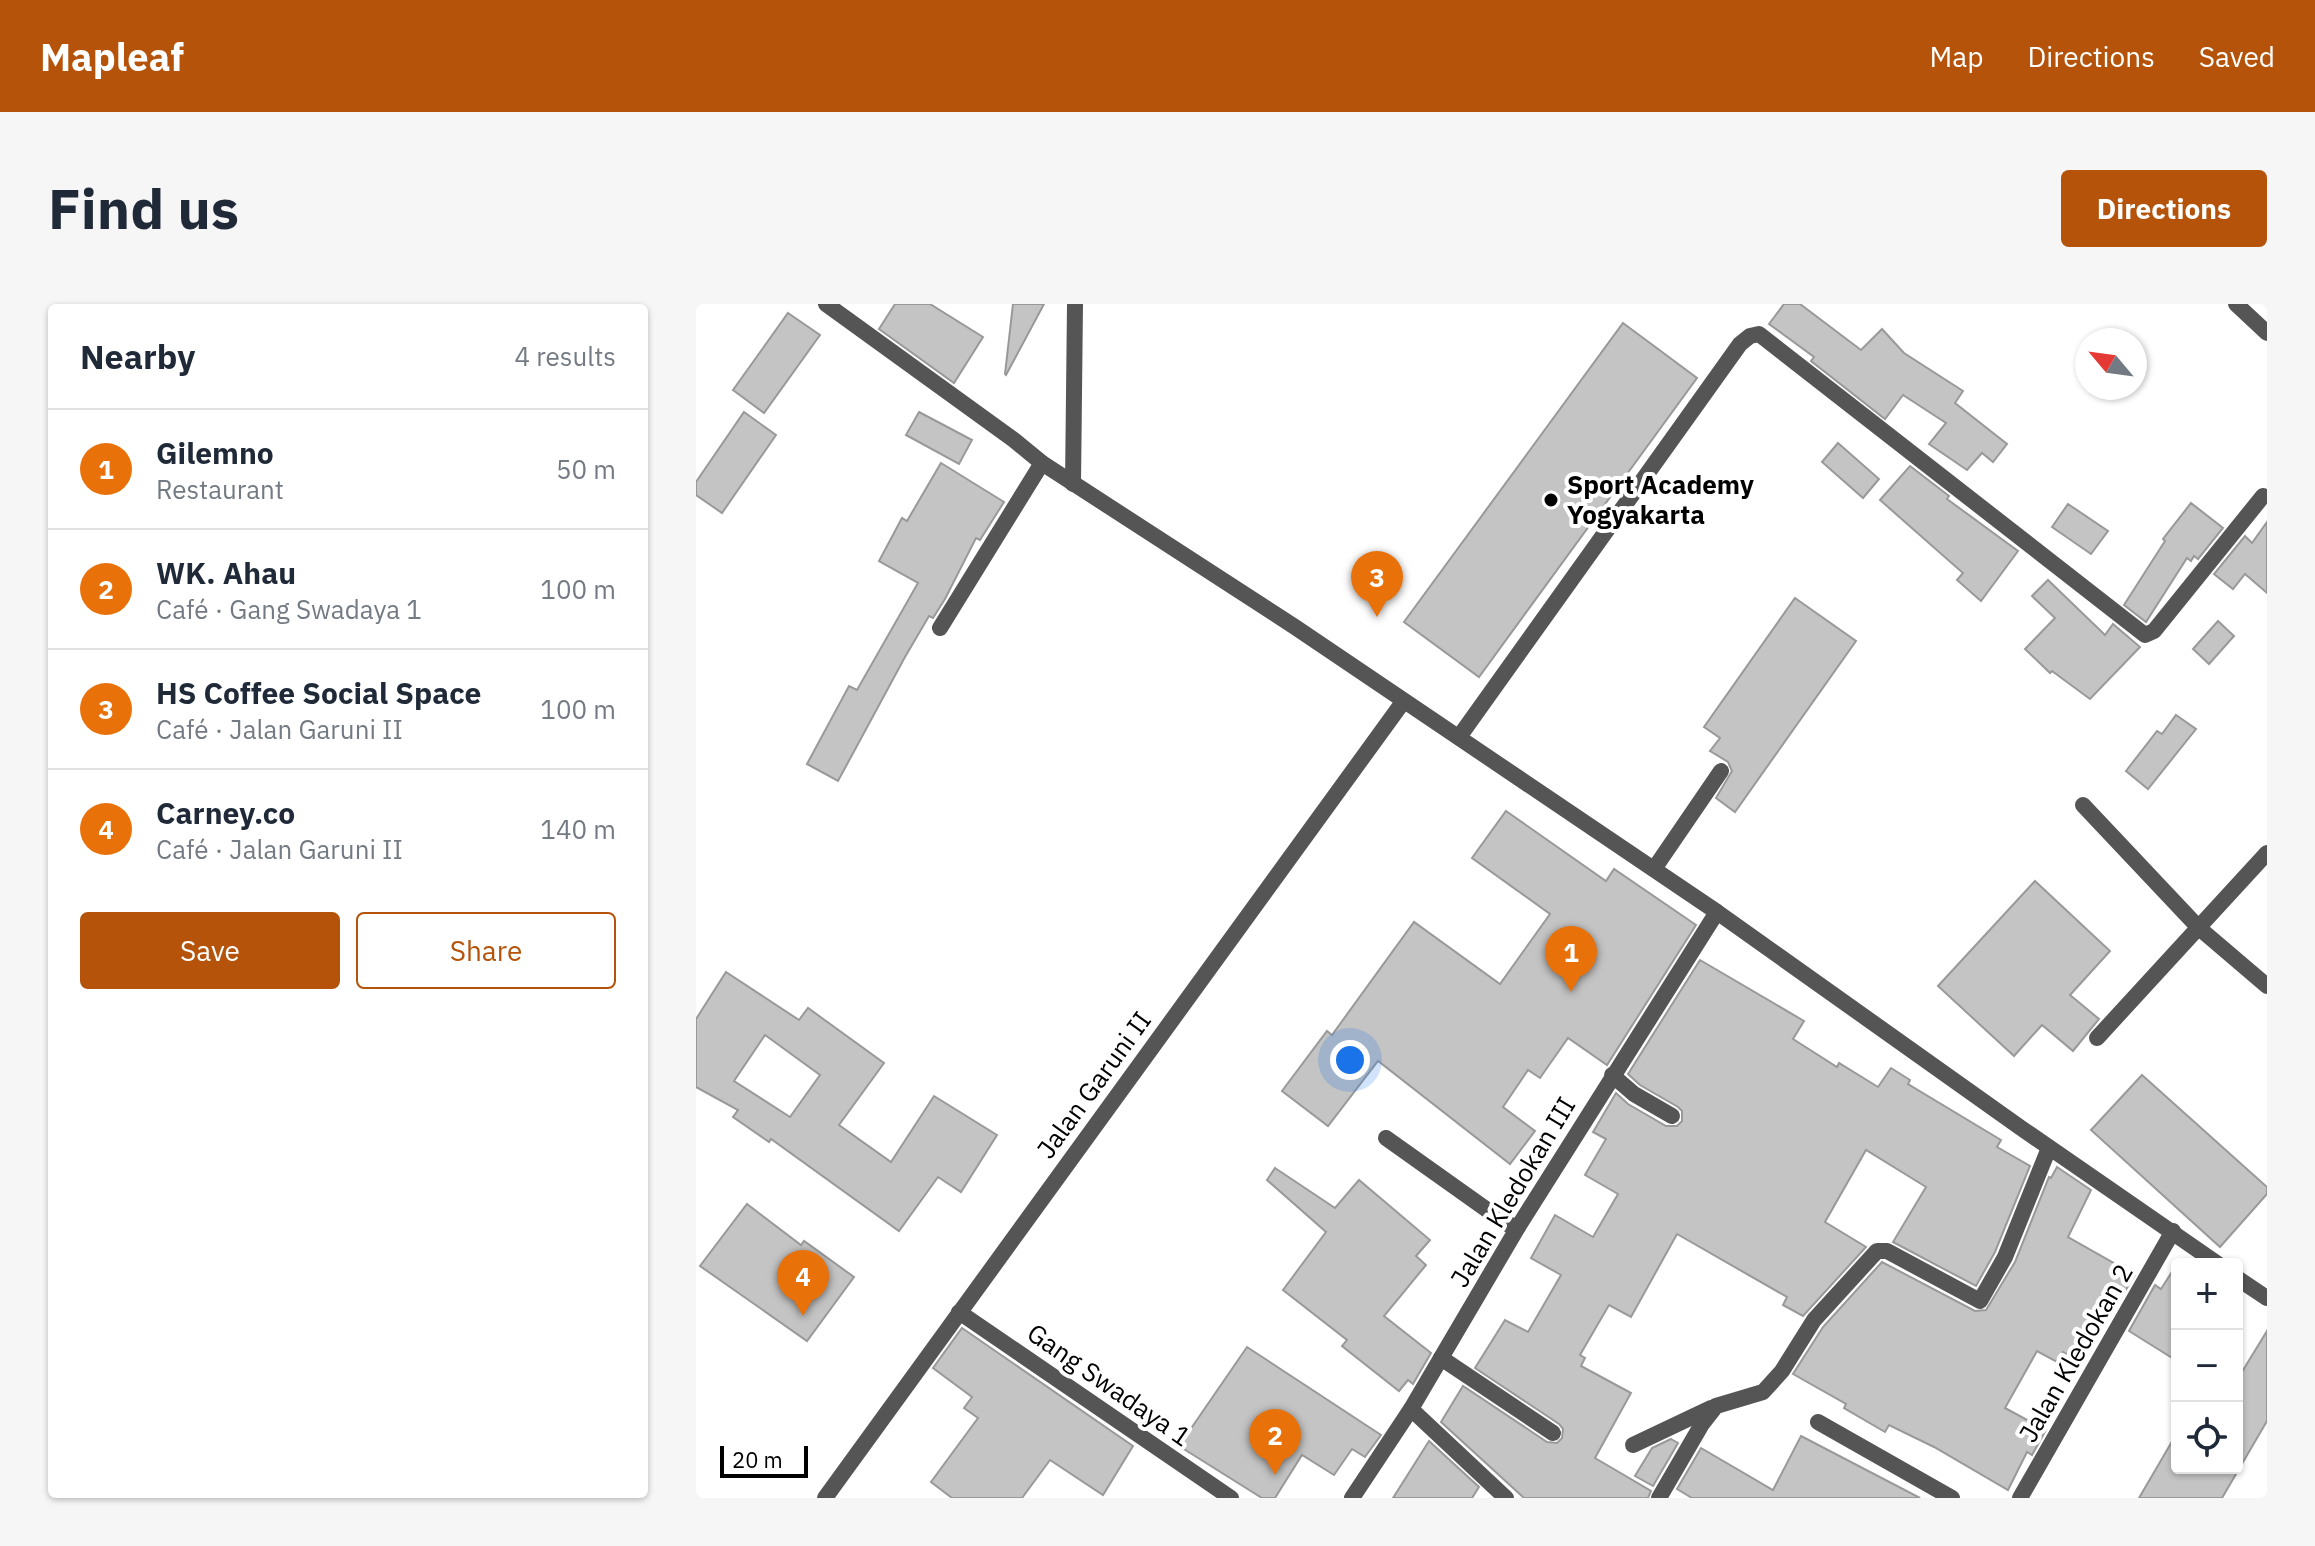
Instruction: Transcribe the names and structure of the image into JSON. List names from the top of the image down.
{
  "streets": {
    "street": [
      "Jalan Garuni II",
      "Jalan Kledokan III",
      "Jalan Kledokan 2",
      "Gang Swadaya 1"
    ]
  },
  "crossings": [
    ["Jalan Garuni II", "Gang Swadaya 1"]
  ],
  "places": ["Sport Academy Yogyakarta"],
  "scale_bar": "20 m",
  "north": "top left",
  "page": {
    "header": "Mapleaf",
    "nav": ["Map", "Directions", "Saved"],
    "buttons": [
      "Directions",
      ["Save", "Share"]
    ],
    "title": "Find us",
    "heading": ["Nearby", "4 results"],
    "list": [
      {
        "mark": "1",
        "name": "Gilemno",
        "note": "Restaurant",
        "value": "50 m"
      },
      {
        "mark": "2",
        "name": "WK. Ahau",
        "note": "Café · Gang Swadaya 1",
        "value": "100 m"
      },
      {
        "mark": "3",
        "name": "HS Coffee Social Space",
        "note": "Café · Jalan Garuni II",
        "value": "100 m"
      },
      {
        "mark": "4",
        "name": "Carney.co",
        "note": "Café · Jalan Garuni II",
        "value": "140 m"
      }
    ],
    "pins": [
      "3",
      "1",
      "4",
      "2"
    ],
    "map_buttons": ["+", "−"],
    "scale": "20 m"
  }
}
